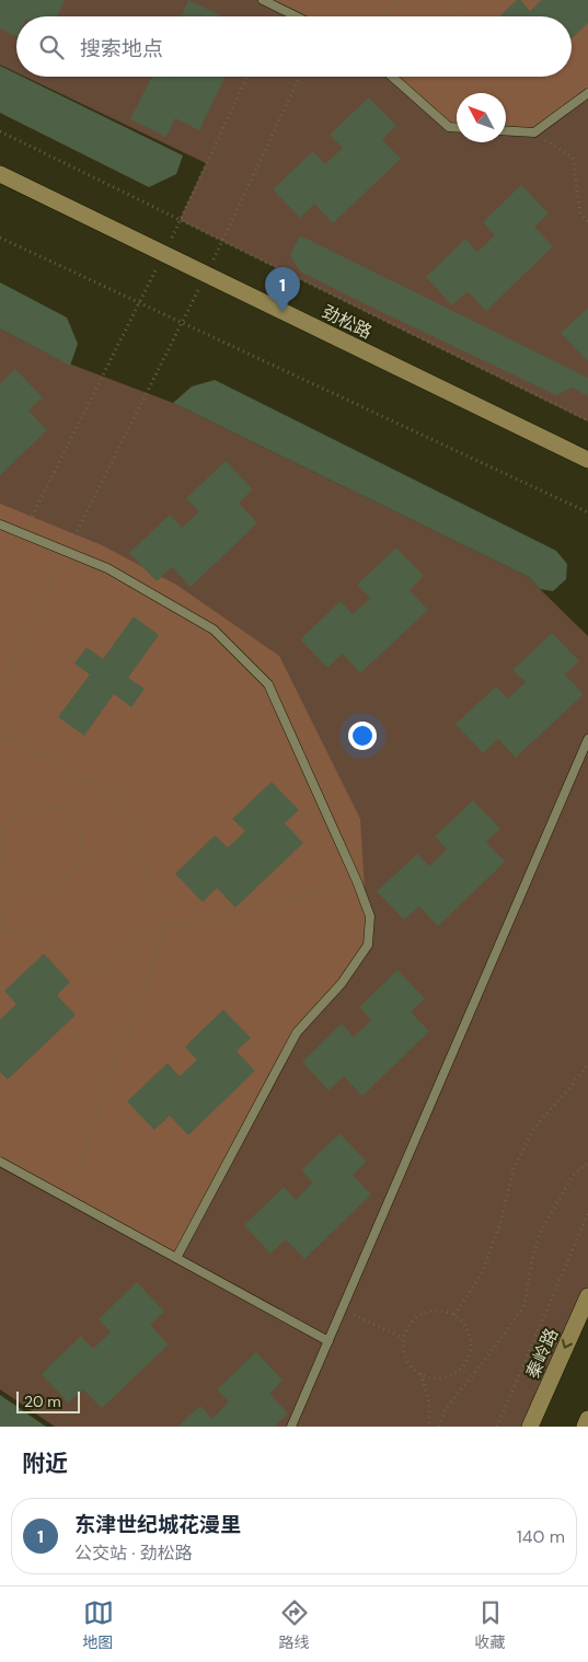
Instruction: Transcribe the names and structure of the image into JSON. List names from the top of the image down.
{
  "streets": {
    "street": ["劲松路", "秦岭路"]
  },
  "one_way": ["秦岭路"],
  "scale_bar": "20 m",
  "north": "top left",
  "page": {
    "search": "搜索地点",
    "pins": "1",
    "scale": "20 m",
    "heading": "附近",
    "list": [
      {
        "mark": "1",
        "name": "东津世纪城花漫里",
        "note": "公交站 · 劲松路",
        "value": "140 m"
      }
    ],
    "nav": ["地图", "路线", "收藏"]
  }
}
